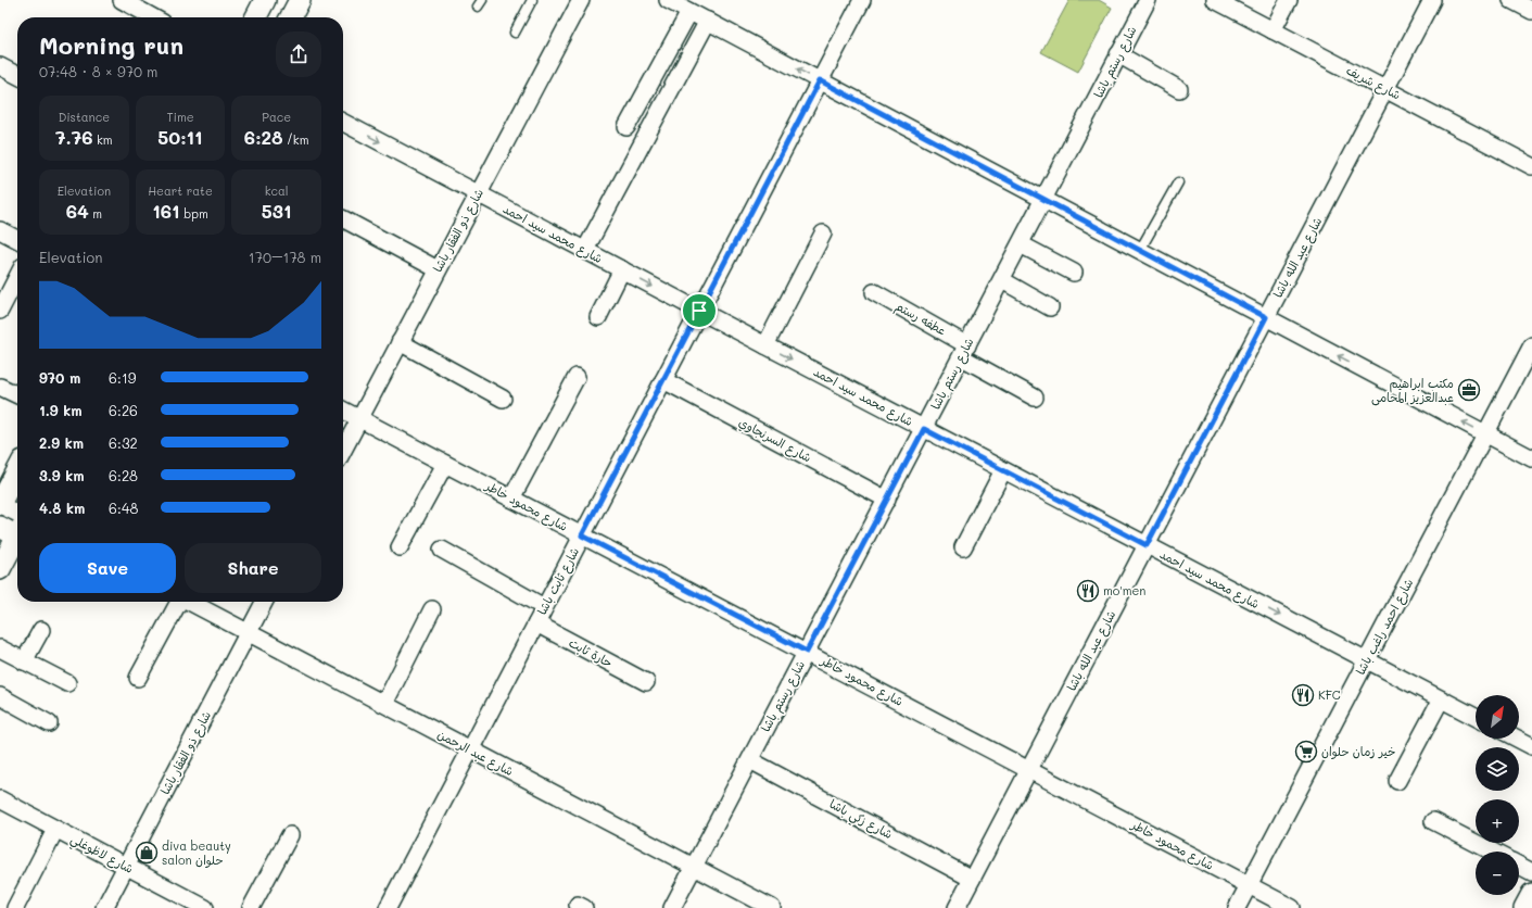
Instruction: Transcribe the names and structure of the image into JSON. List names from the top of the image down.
{
  "streets": {
    "street": [
      "شارع رستم باشا",
      "شارع شريف",
      "شارع ذو الفقار باشا",
      "شارع محمد سيد احمد",
      "شارع عبد الله باشا",
      "عطفه رستم",
      "شارع السرنجاوي",
      "شارع محمود خاطر",
      "شارع ثابت باشا",
      "شارع احمد راغب باشا",
      "حارة ثابت",
      "شارع عبد الرحمن",
      "شارع زكي باشا",
      "شارع لاظوغلي"
    ]
  },
  "crossings": [
    ["شارع رستم باشا", "شارع محمد سيد احمد"],
    ["شارع رستم باشا", "عطفه رستم"],
    ["شارع رستم باشا", "شارع السرنجاوي"],
    ["شارع رستم باشا", "شارع محمود خاطر"],
    ["شارع رستم باشا", "شارع عبد الرحمن"],
    ["شارع رستم باشا", "شارع زكي باشا"],
    ["شارع شريف", "شارع عبد الله باشا"],
    ["شارع ذو الفقار باشا", "شارع محمد سيد احمد"],
    ["شارع ذو الفقار باشا", "شارع محمود خاطر"],
    ["شارع ذو الفقار باشا", "شارع عبد الرحمن"],
    ["شارع ذو الفقار باشا", "شارع لاظوغلي"],
    ["شارع محمد سيد احمد", "شارع عبد الله باشا"],
    ["شارع محمد سيد احمد", "شارع ثابت باشا"],
    ["شارع محمد سيد احمد", "شارع احمد راغب باشا"],
    ["شارع عبد الله باشا", "شارع محمود خاطر"],
    ["شارع عبد الله باشا", "شارع زكي باشا"],
    ["شارع السرنجاوي", "شارع ثابت باشا"],
    ["شارع محمود خاطر", "شارع ثابت باشا"],
    ["شارع محمود خاطر", "شارع احمد راغب باشا"],
    ["شارع ثابت باشا", "حارة ثابت"],
    ["شارع ثابت باشا", "شارع عبد الرحمن"]
  ],
  "one_way": ["شارع محمد سيد احمد"],
  "places": {
    "office": ["مكتب ابراهيم عبدالعزيز المحامى"],
    "restaurant": ["mo'men", "KFC"],
    "supermarket": ["خير زمان حلوان"],
    "shop": ["diva beauty salon حلوان"]
  },
  "north": "top right",
  "page": {
    "heading": ["Morning run", "07:48 · 8 × 970 m"],
    "stats": [
      ["Distance", "7.76 km"],
      ["Time", "50:11"],
      ["Pace", "6:28 /km"],
      ["Elevation", "64 m"],
      ["Heart rate", "161 bpm"],
      ["kcal", "531"]
    ],
    "chart": ["Elevation", "170–178 m"],
    "list": [
      {
        "name": "970 m",
        "note": "6:19"
      },
      {
        "name": "1.9 km",
        "note": "6:26"
      },
      {
        "name": "2.9 km",
        "note": "6:32"
      },
      {
        "name": "3.9 km",
        "note": "6:28"
      },
      {
        "name": "4.8 km",
        "note": "6:48"
      }
    ],
    "buttons": ["Save", "Share"],
    "map_buttons": ["+", "−"]
  }
}
